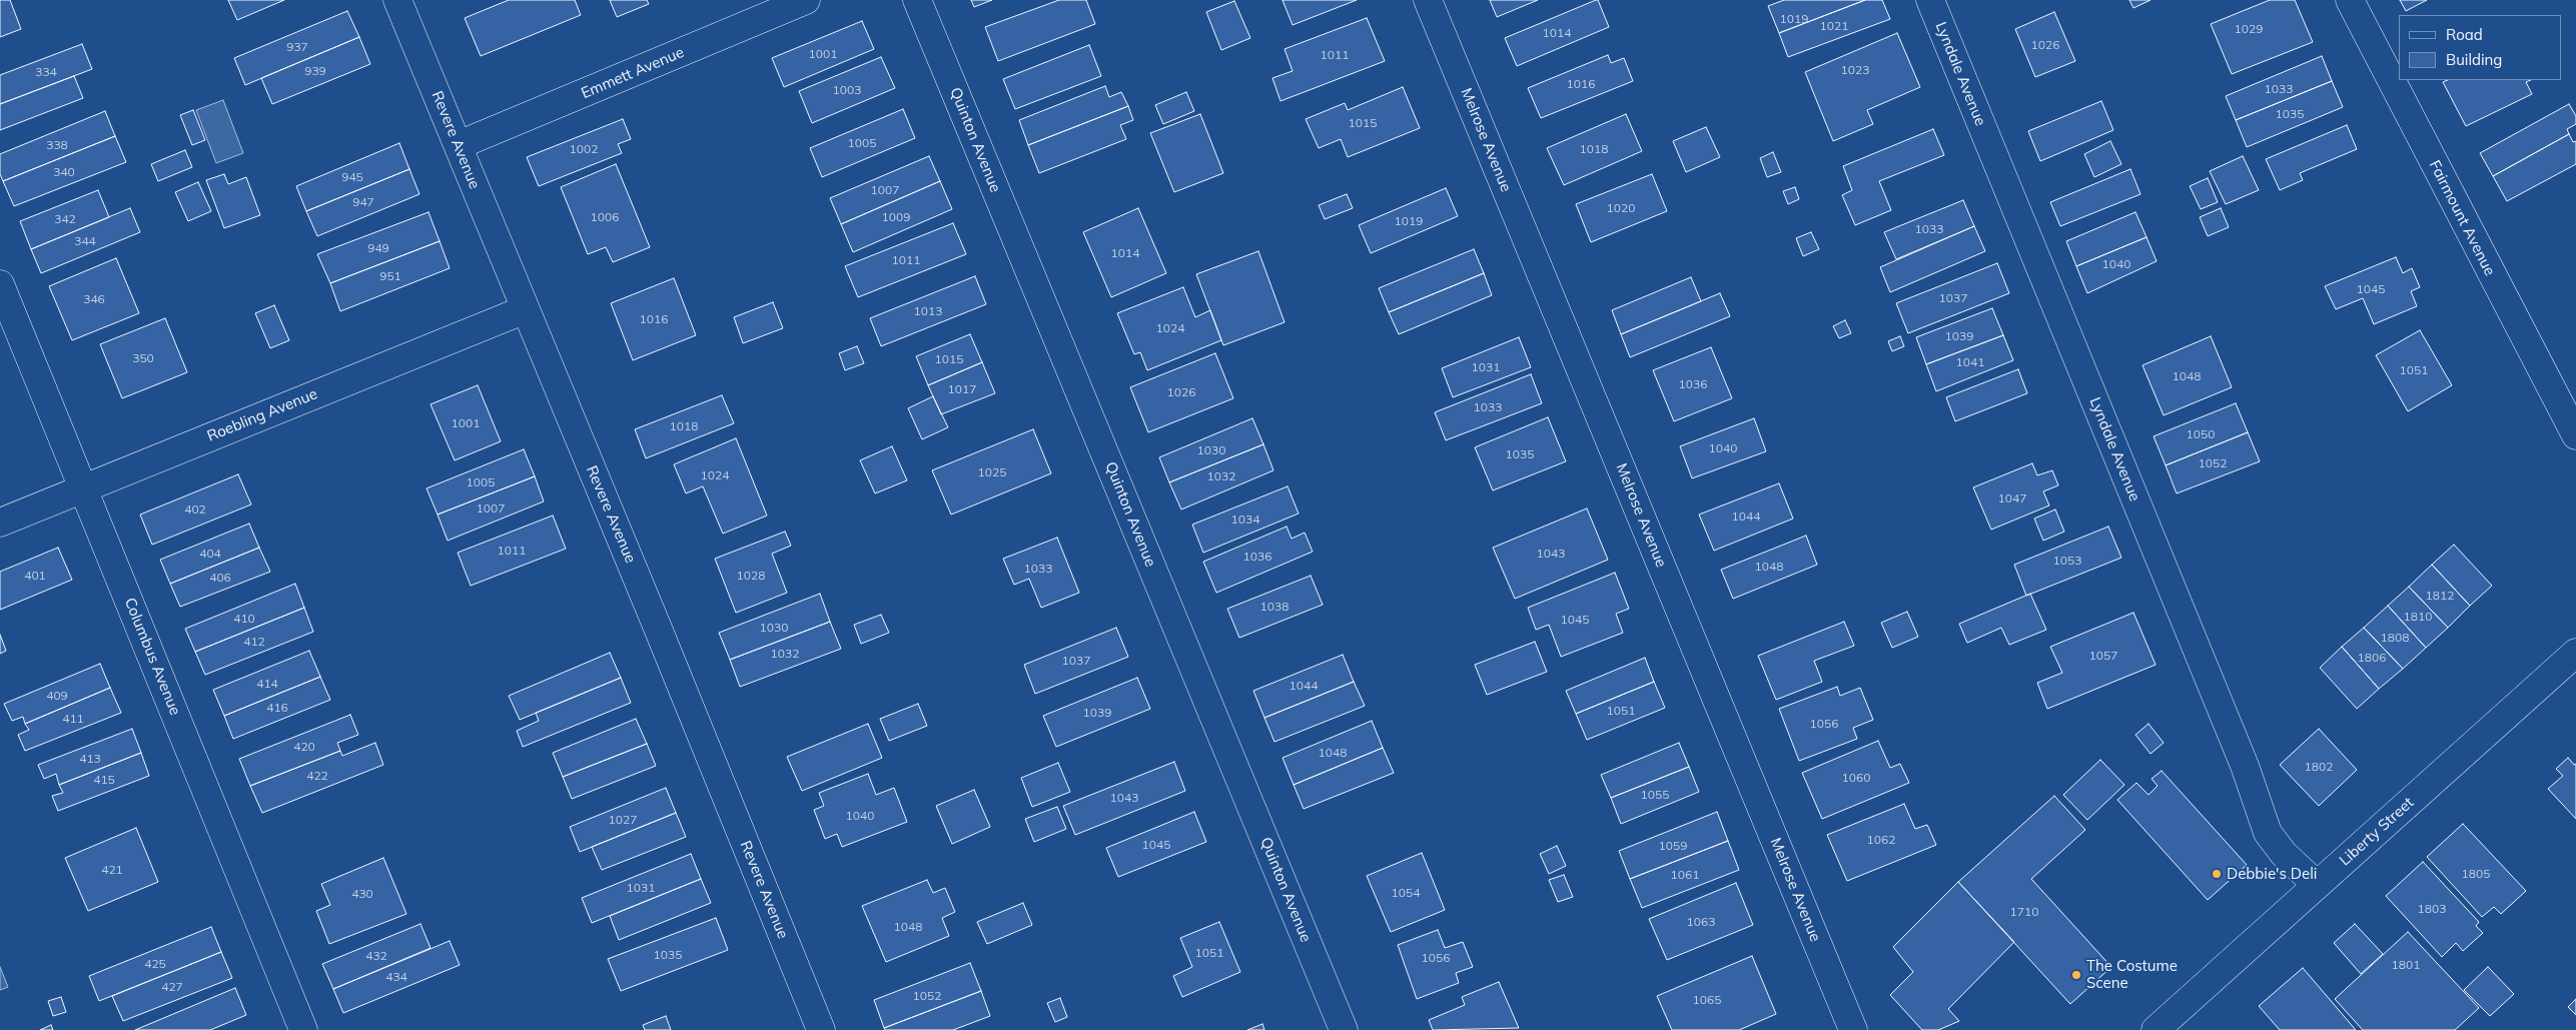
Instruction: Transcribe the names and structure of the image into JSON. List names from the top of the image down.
{
  "streets": {
    "street": [
      "Emmett Avenue",
      "Lyndale Avenue",
      "Revere Avenue",
      "Quinton Avenue",
      "Melrose Avenue",
      "Fairmount Avenue",
      "Roebling Avenue",
      "Columbus Avenue",
      "Liberty Street"
    ]
  },
  "crossings": [
    ["Emmett Avenue", "Revere Avenue"],
    ["Lyndale Avenue", "Liberty Street"],
    ["Revere Avenue", "Roebling Avenue"],
    ["Roebling Avenue", "Columbus Avenue"]
  ],
  "places": ["Debbie's Deli", "The Costume Scene"],
  "house_numbers": [
    "1019",
    "1021",
    "1029",
    "1014",
    "1026",
    "937",
    "1001",
    "1011",
    "1023",
    "939",
    "334",
    "1016",
    "1033",
    "1003",
    "1035",
    "1015",
    "1005",
    "338",
    "1002",
    "1018",
    "340",
    "945",
    "1007",
    "947",
    "1020",
    "1006",
    "1009",
    "342",
    "1019",
    "1033",
    "344",
    "949",
    "1014",
    "1011",
    "1040",
    "951",
    "1045",
    "1037",
    "346",
    "1013",
    "1016",
    "1024",
    "1039",
    "350",
    "1015",
    "1041",
    "1031",
    "1051",
    "1048",
    "1036",
    "1017",
    "1026",
    "1033",
    "1001",
    "1018",
    "1050",
    "1040",
    "1030",
    "1035",
    "1052",
    "1025",
    "1024",
    "1032",
    "1005",
    "1047",
    "1007",
    "402",
    "1044",
    "1034",
    "1011",
    "404",
    "1043",
    "1036",
    "1053",
    "1048",
    "1033",
    "401",
    "1028",
    "406",
    "1812",
    "1038",
    "1810",
    "410",
    "1045",
    "1030",
    "1808",
    "412",
    "1032",
    "1057",
    "1806",
    "1037",
    "414",
    "1044",
    "409",
    "416",
    "1051",
    "1039",
    "411",
    "1056",
    "420",
    "1048",
    "413",
    "1802",
    "422",
    "1060",
    "415",
    "1055",
    "1043",
    "1040",
    "1027",
    "1062",
    "1045",
    "1059",
    "421",
    "1805",
    "1061",
    "1031",
    "1054",
    "430",
    "1803",
    "1710",
    "1063",
    "1048",
    "1051",
    "1035",
    "432",
    "1056",
    "425",
    "1801",
    "434",
    "427",
    "1052",
    "1065"
  ],
  "legend": ["Road", "Building"]
}
